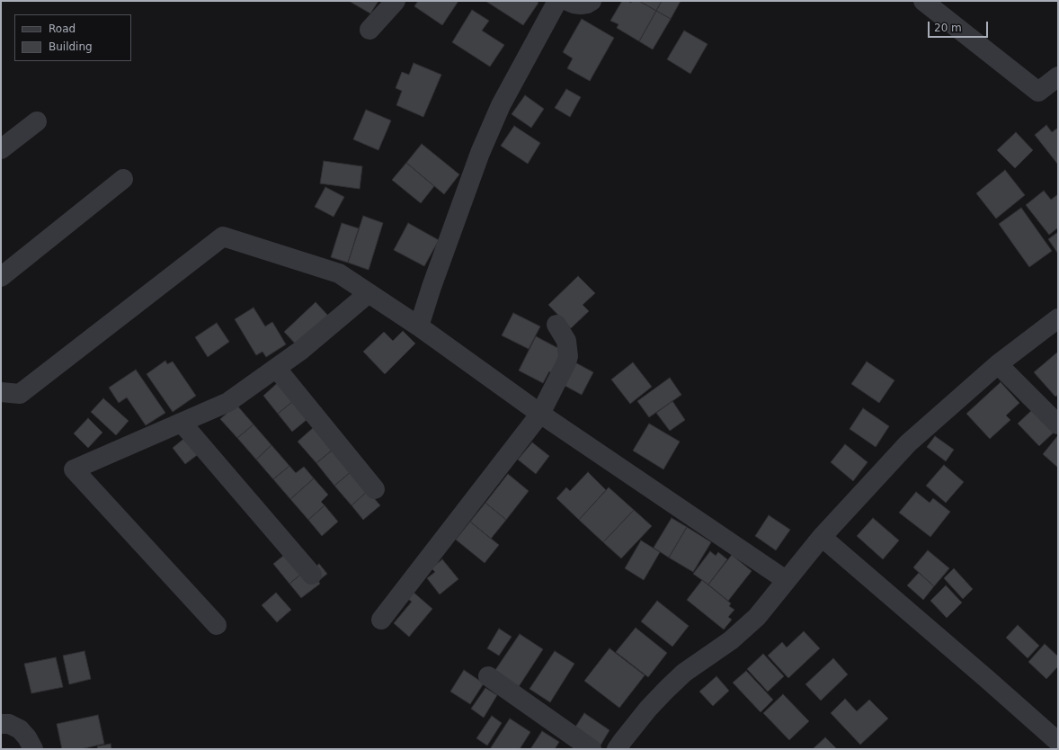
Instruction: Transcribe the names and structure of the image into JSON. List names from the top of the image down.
{
  "legend": ["Road", "Building"],
  "scale_bar": "20 m"
}
